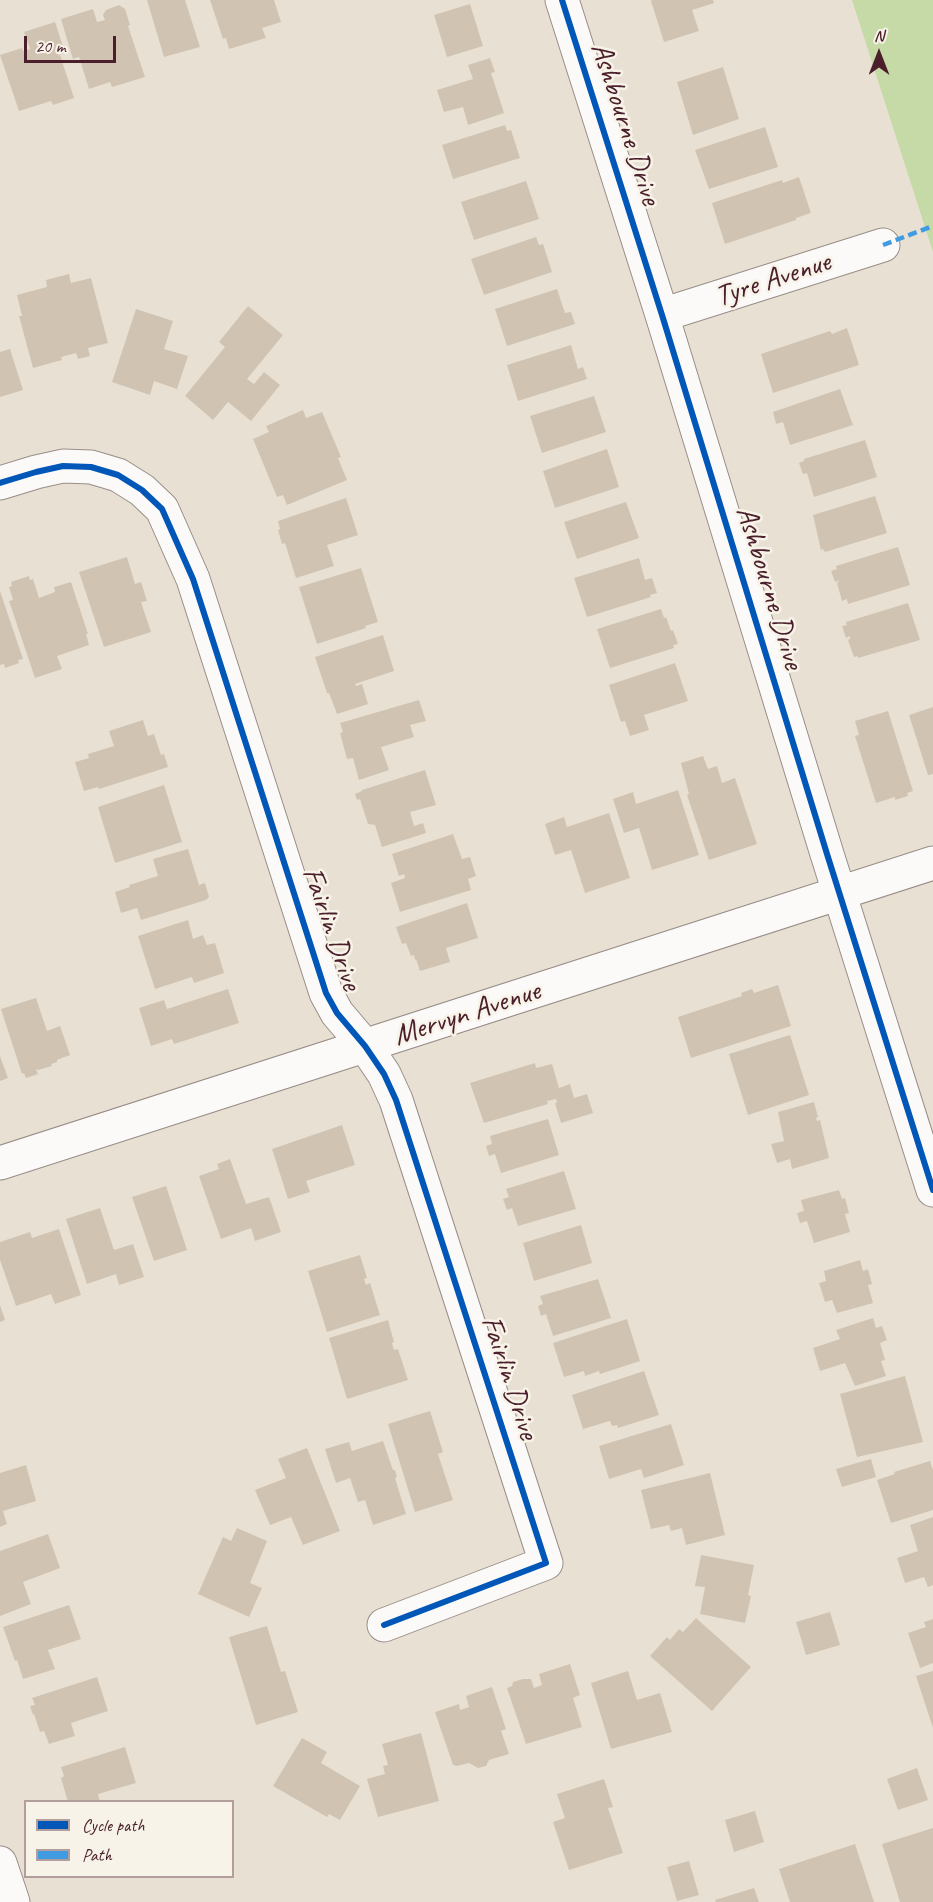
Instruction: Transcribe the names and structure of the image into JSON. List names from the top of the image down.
{
  "streets": {
    "street": [
      "Ashbourne Drive",
      "Tyre Avenue",
      "Fairlin Drive",
      "Mervyn Avenue"
    ]
  },
  "crossings": [
    ["Ashbourne Drive", "Tyre Avenue"],
    ["Ashbourne Drive", "Mervyn Avenue"],
    ["Fairlin Drive", "Mervyn Avenue"]
  ],
  "legend": ["Cycle path", "Path"],
  "scale_bar": "20 m",
  "north": "top"
}
